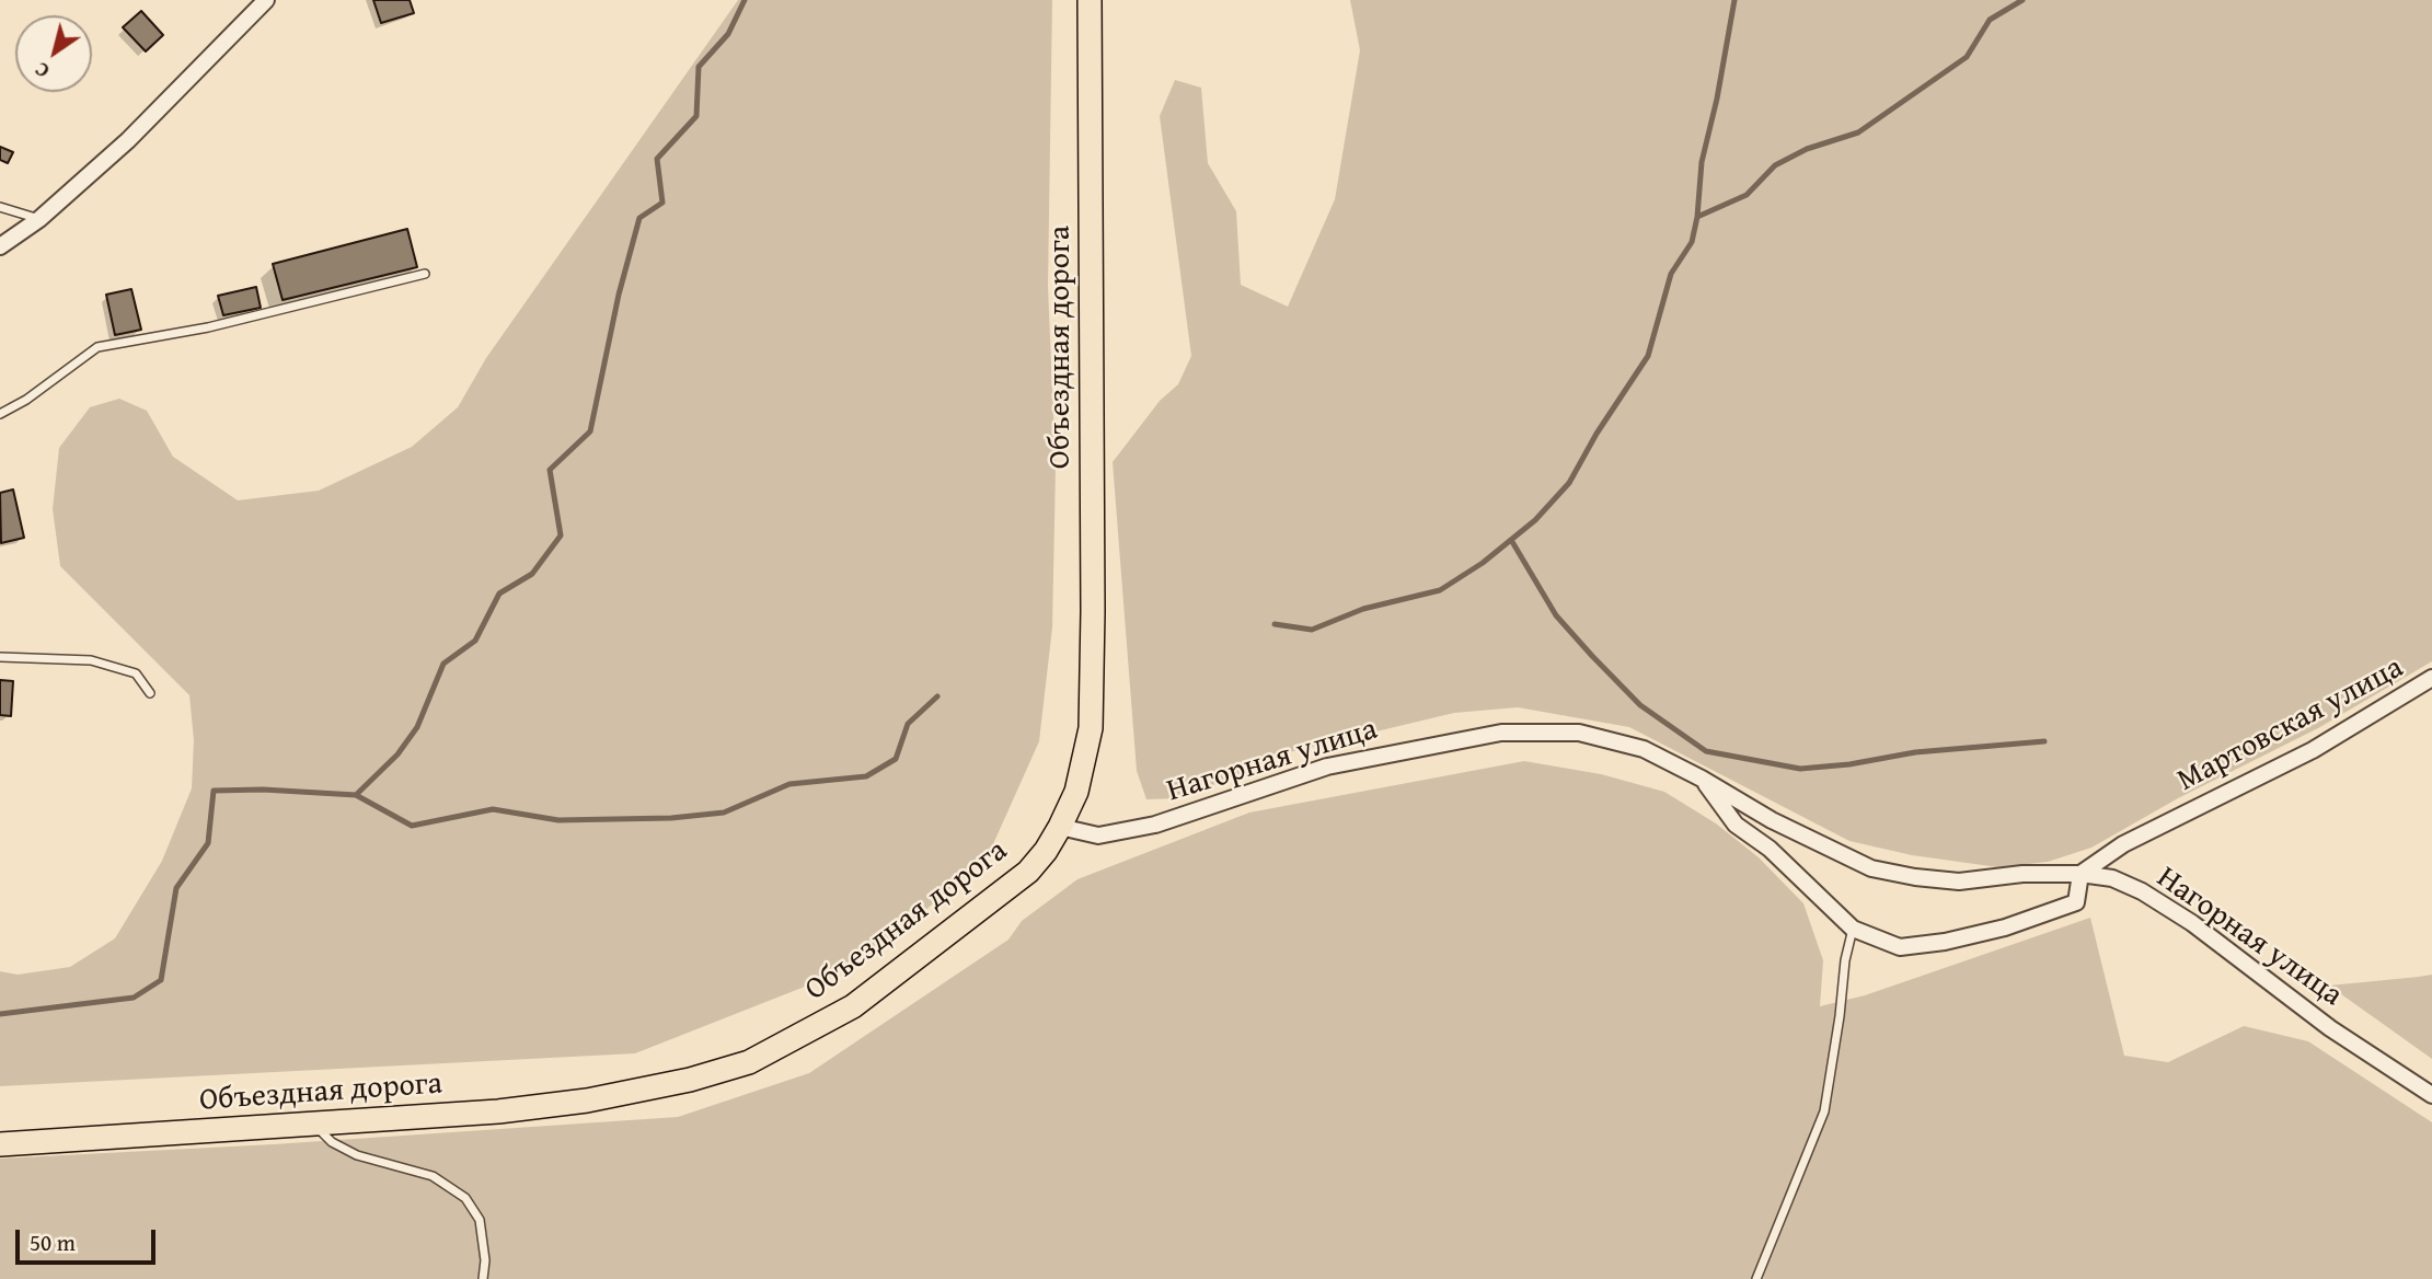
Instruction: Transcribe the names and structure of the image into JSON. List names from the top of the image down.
{
  "streets": {
    "main road": ["Объездная дорога"],
    "street": ["Мартовская улица", "Нагорная улица"]
  },
  "crossings": [
    ["Объездная дорога", "Нагорная улица"],
    ["Мартовская улица", "Нагорная улица"]
  ],
  "scale_bar": "50 m",
  "north": "bottom left"
}
